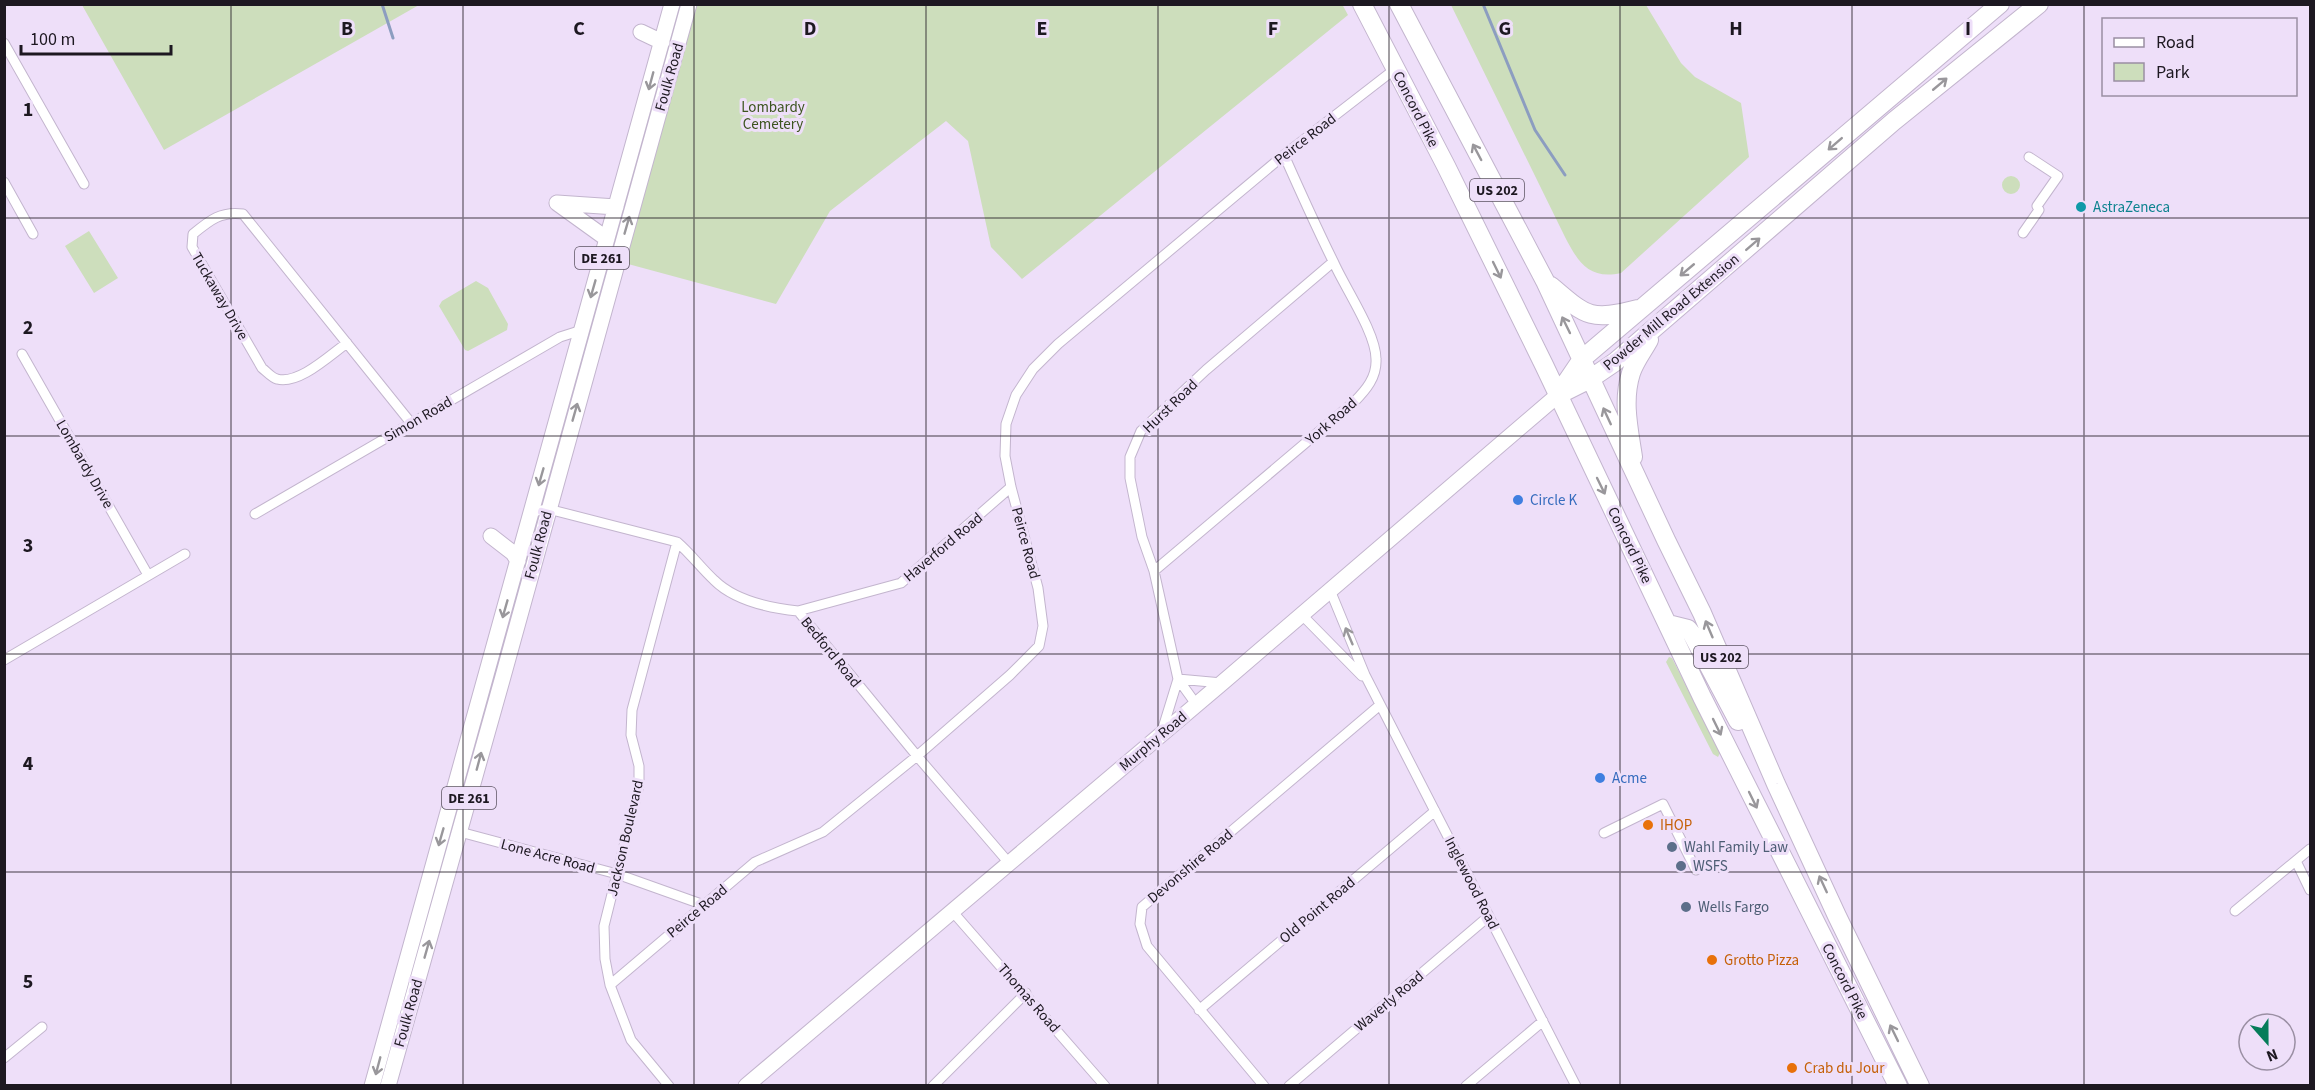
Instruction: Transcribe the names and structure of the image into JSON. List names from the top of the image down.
{
  "streets": {
    "highway": ["Concord Pike", "US 202", "Powder Mill Road Extension"],
    "main road": ["Foulk Road", "DE 261", "Murphy Road"],
    "street": [
      "Peirce Road",
      "Tuckaway Drive",
      "Hurst Road",
      "Simon Road",
      "York Road",
      "Lombardy Drive",
      "Haverford Road",
      "Bedford Road",
      "Jackson Boulevard",
      "Lone Acre Road",
      "Devonshire Road",
      "Inglewood Road",
      "Old Point Road",
      "Thomas Road",
      "Waverly Road"
    ]
  },
  "crossings": [
    ["Foulk Road", "Simon Road"],
    ["Foulk Road", "Bedford Road"],
    ["Foulk Road", "Lone Acre Road"],
    ["Concord Pike", "Peirce Road"],
    ["Concord Pike", "Powder Mill Road Extension"],
    ["Concord Pike", "Murphy Road"],
    ["Peirce Road", "York Road"],
    ["Peirce Road", "Haverford Road"],
    ["Peirce Road", "Bedford Road"],
    ["Peirce Road", "Jackson Boulevard"],
    ["Peirce Road", "Lone Acre Road"],
    ["Tuckaway Drive", "Simon Road"],
    ["Powder Mill Road Extension", "Murphy Road"],
    ["Hurst Road", "York Road"],
    ["Hurst Road", "Murphy Road"],
    ["Haverford Road", "Bedford Road"],
    ["Bedford Road", "Murphy Road"],
    ["Bedford Road", "Jackson Boulevard"],
    ["Murphy Road", "Inglewood Road"],
    ["Murphy Road", "Thomas Road"],
    ["Jackson Boulevard", "Lone Acre Road"],
    ["Devonshire Road", "Inglewood Road"],
    ["Devonshire Road", "Old Point Road"],
    ["Inglewood Road", "Old Point Road"],
    ["Inglewood Road", "Waverly Road"]
  ],
  "parks": ["Lombardy Cemetery"],
  "places": [
    "AstraZeneca",
    "Circle K",
    "Acme",
    "IHOP",
    "Wahl Family Law",
    "WSFS",
    "Wells Fargo",
    "Grotto Pizza",
    "Crab du Jour"
  ],
  "legend": ["Road", "Park"],
  "scale_bar": "100 m",
  "north": "bottom",
  "grid": {
    "columns": [
      "B",
      "C",
      "D",
      "E",
      "F",
      "G",
      "H",
      "I"
    ],
    "rows": [
      "1",
      "2",
      "3",
      "4",
      "5"
    ]
  }
}
